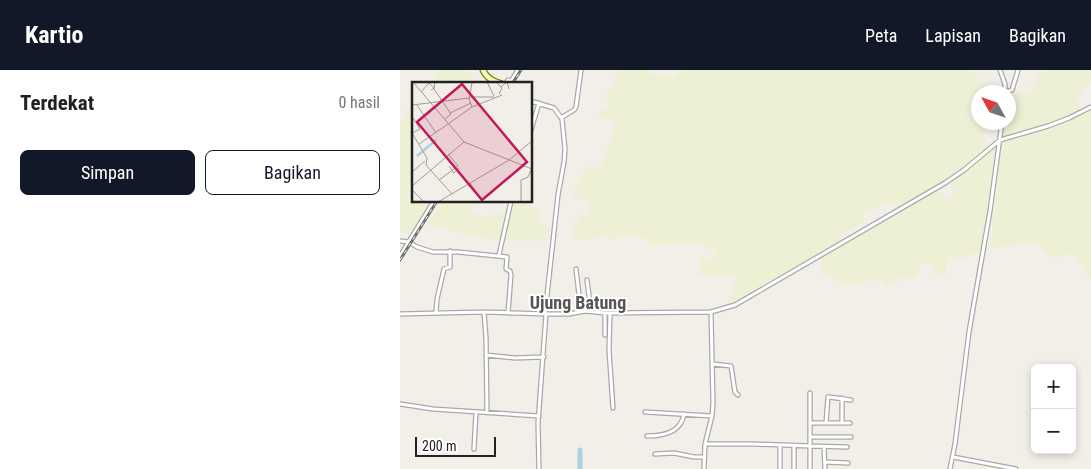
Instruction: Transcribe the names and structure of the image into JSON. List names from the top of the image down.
{
  "districts": ["Ujung Batung"],
  "scale_bar": "200 m",
  "north": "top left",
  "page": {
    "header": "Kartio",
    "nav": ["Peta", "Lapisan", "Bagikan"],
    "heading": ["Terdekat", "0 hasil"],
    "buttons": ["Simpan", "Bagikan"],
    "map_buttons": ["+", "−"],
    "scale": "200 m"
  }
}
